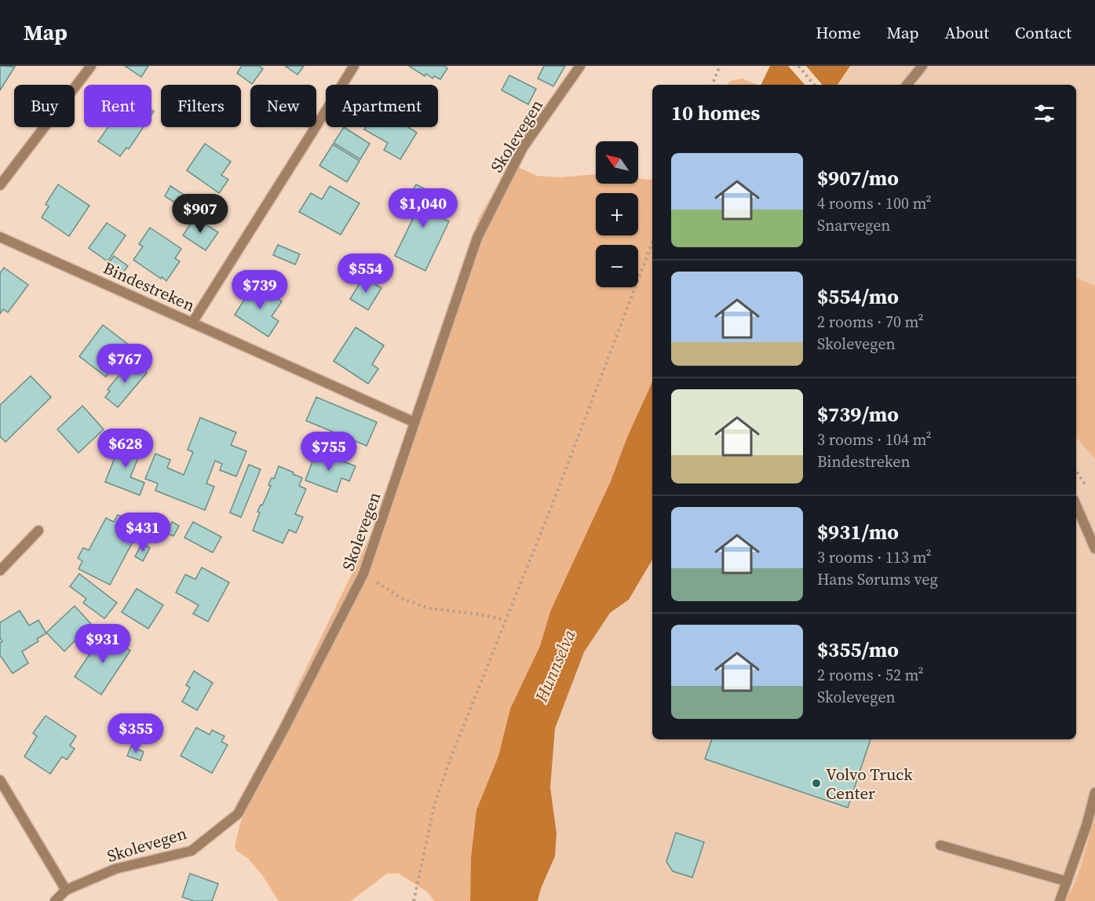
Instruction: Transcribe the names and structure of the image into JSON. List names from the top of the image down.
{
  "streets": {
    "street": ["Skolevegen", "Bindestreken"]
  },
  "crossings": [
    ["Skolevegen", "Bindestreken"]
  ],
  "water": ["Hunnselva"],
  "places": ["Volvo Truck Center"],
  "north": "top left",
  "page": {
    "header": "Map",
    "nav": [
      "Home",
      "Map",
      "About",
      "Contact"
    ],
    "chip": [
      "Buy",
      "Rent",
      "Filters",
      "New",
      "Apartment"
    ],
    "heading": "10 homes",
    "map_buttons": ["+", "−"],
    "list": [
      {
        "name": "$907/mo",
        "note": "4 rooms · 100 m² · Snarvegen"
      },
      {
        "name": "$554/mo",
        "note": "2 rooms · 70 m² · Skolevegen"
      },
      {
        "name": "$739/mo",
        "note": "3 rooms · 104 m² · Bindestreken"
      },
      {
        "name": "$931/mo",
        "note": "3 rooms · 113 m² · Hans Sørums veg"
      },
      {
        "name": "$355/mo",
        "note": "2 rooms · 52 m² · Skolevegen"
      }
    ],
    "price": [
      "$1,040",
      "$907",
      "$554",
      "$739",
      "$767",
      "$628",
      "$755",
      "$431",
      "$931",
      "$355"
    ]
  }
}
